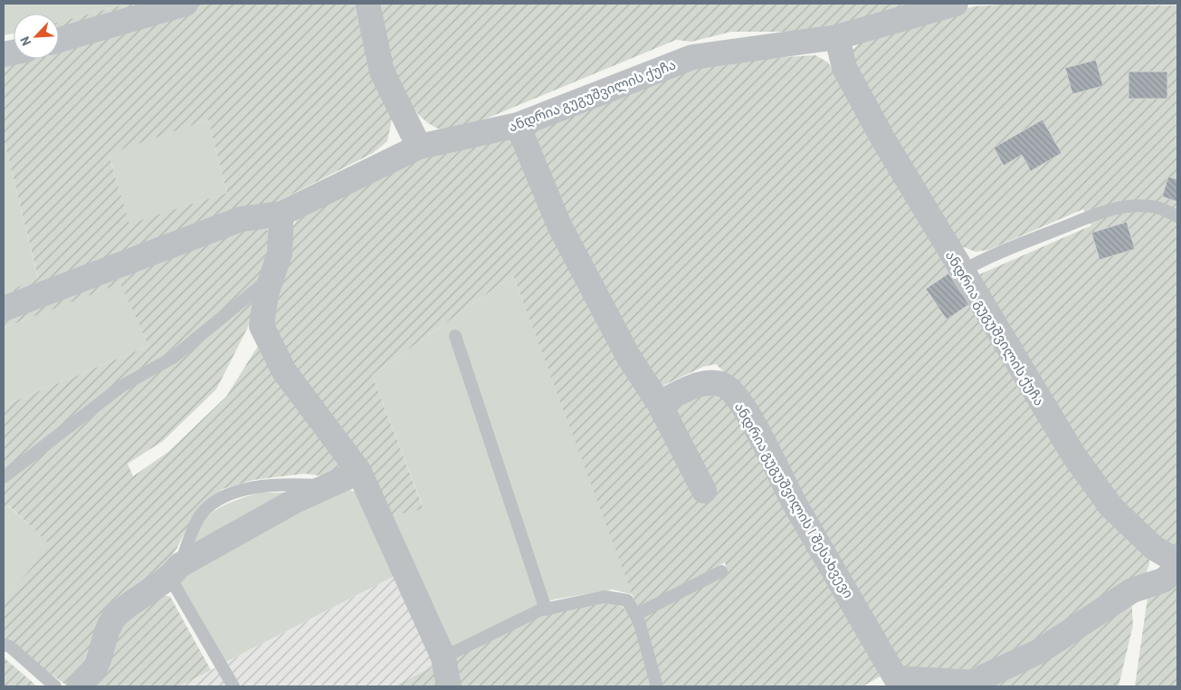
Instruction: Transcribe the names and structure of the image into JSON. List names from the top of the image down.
{
  "streets": {
    "street": ["ანდრია გუგუშვილის ქუჩა", "ანდრია გუგუშვილის I შესახვევი"]
  },
  "north": "bottom left"
}
